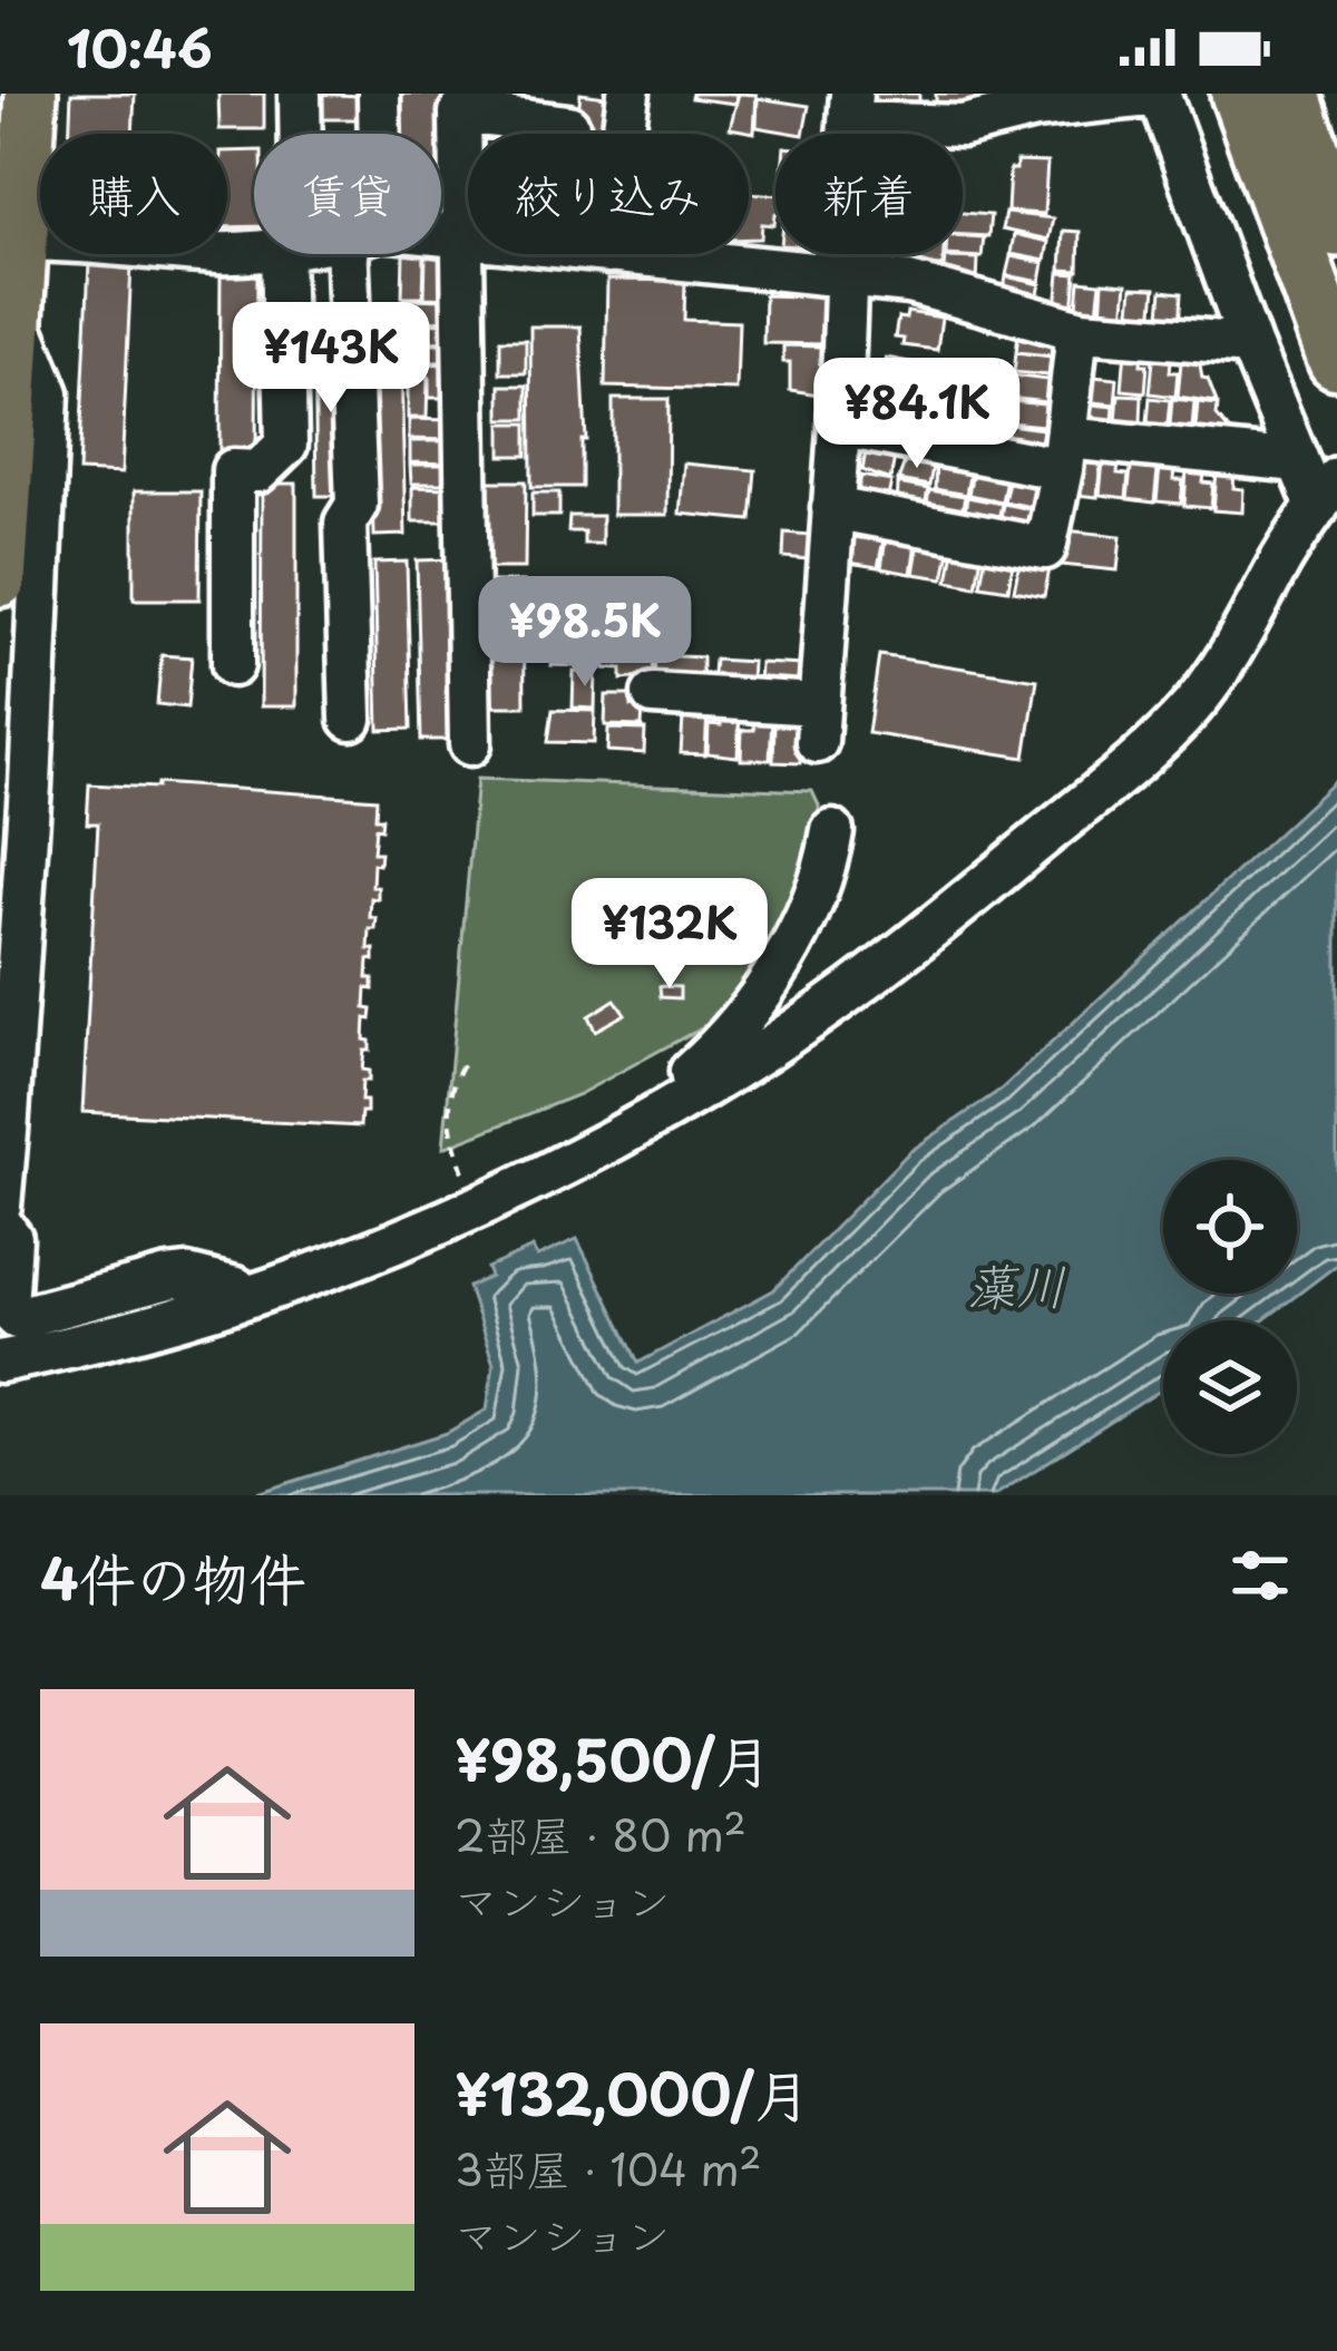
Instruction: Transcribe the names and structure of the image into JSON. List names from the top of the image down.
{
  "water": ["藻川"],
  "page": {
    "status": "10:46",
    "chip": [
      "購入",
      "賃貸",
      "絞り込み",
      "新着"
    ],
    "price": [
      "¥143K",
      "¥84.1K",
      "¥98.5K",
      "¥132K"
    ],
    "heading": "4件の物件",
    "list": [
      {
        "name": "¥98,500/月",
        "note": "2部屋 · 80 m² · マンション"
      },
      {
        "name": "¥132,000/月",
        "note": "3部屋 · 104 m² · マンション"
      }
    ]
  }
}
